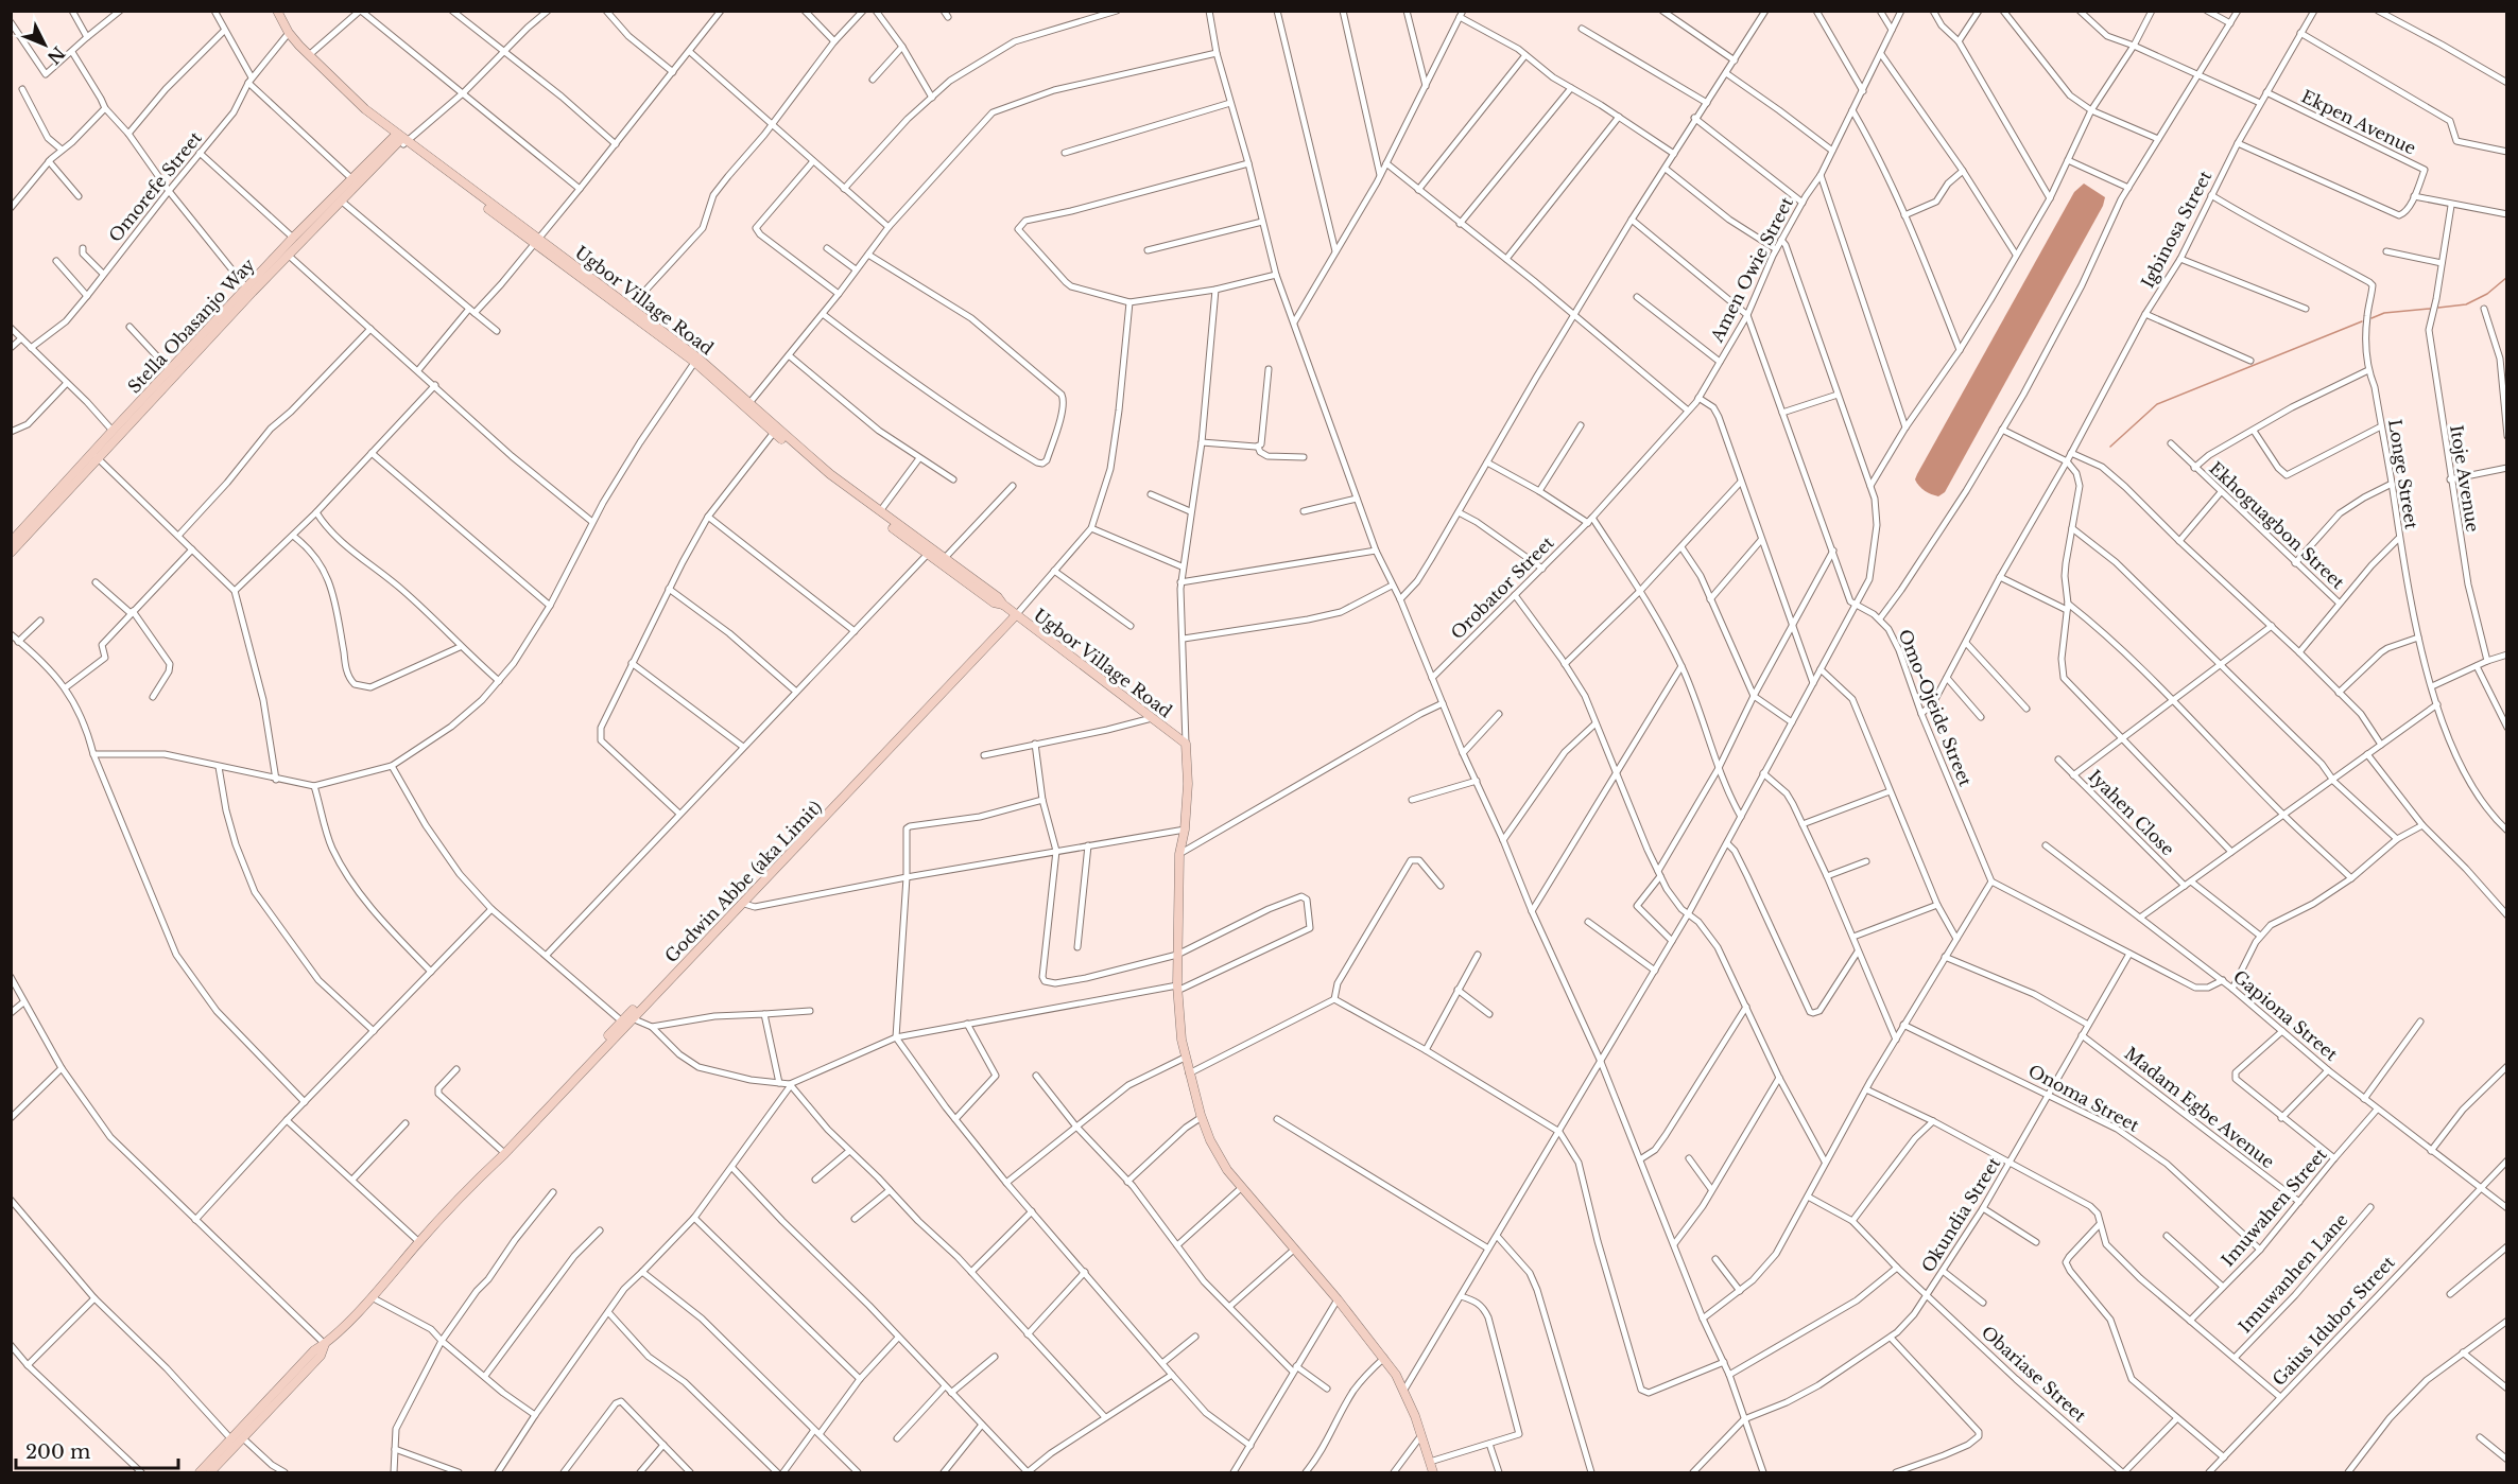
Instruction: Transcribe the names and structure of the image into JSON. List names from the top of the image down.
{
  "streets": {
    "street": [
      "Ekpen Avenue",
      "Omorefe Street",
      "Igbinosa Street",
      "Amen Owie Street",
      "Ugbor Village Road",
      "Stella Obasanjo Way",
      "Longe Street",
      "Itoje Avenue",
      "Ekhoguagbon Street",
      "Orobator Street",
      "Omo-Ojeide Street",
      "Iyahen Close",
      "Godwin Abbe (aka Limit)",
      "Gapiona Street",
      "Onoma Street",
      "Madam Egbe Avenue",
      "Imuwahen Street",
      "Okundia Street",
      "Imuwanhen Lane",
      "Gaius Idubor Street",
      "Obariase Street"
    ]
  },
  "crossings": [
    ["Ekpen Avenue", "Igbinosa Street"],
    ["Omorefe Street", "Ugbor Village Road"],
    ["Igbinosa Street", "Longe Street"],
    ["Igbinosa Street", "Omo-Ojeide Street"],
    ["Amen Owie Street", "Orobator Street"],
    ["Ugbor Village Road", "Stella Obasanjo Way"],
    ["Ugbor Village Road", "Godwin Abbe (aka Limit)"],
    ["Longe Street", "Ekhoguagbon Street"],
    ["Gapiona Street", "Imuwahen Street"],
    ["Gapiona Street", "Gaius Idubor Street"],
    ["Onoma Street", "Imuwahen Street"],
    ["Onoma Street", "Okundia Street"],
    ["Madam Egbe Avenue", "Imuwahen Street"],
    ["Madam Egbe Avenue", "Okundia Street"],
    ["Okundia Street", "Obariase Street"]
  ],
  "scale_bar": "200 m",
  "north": "bottom right"
}
